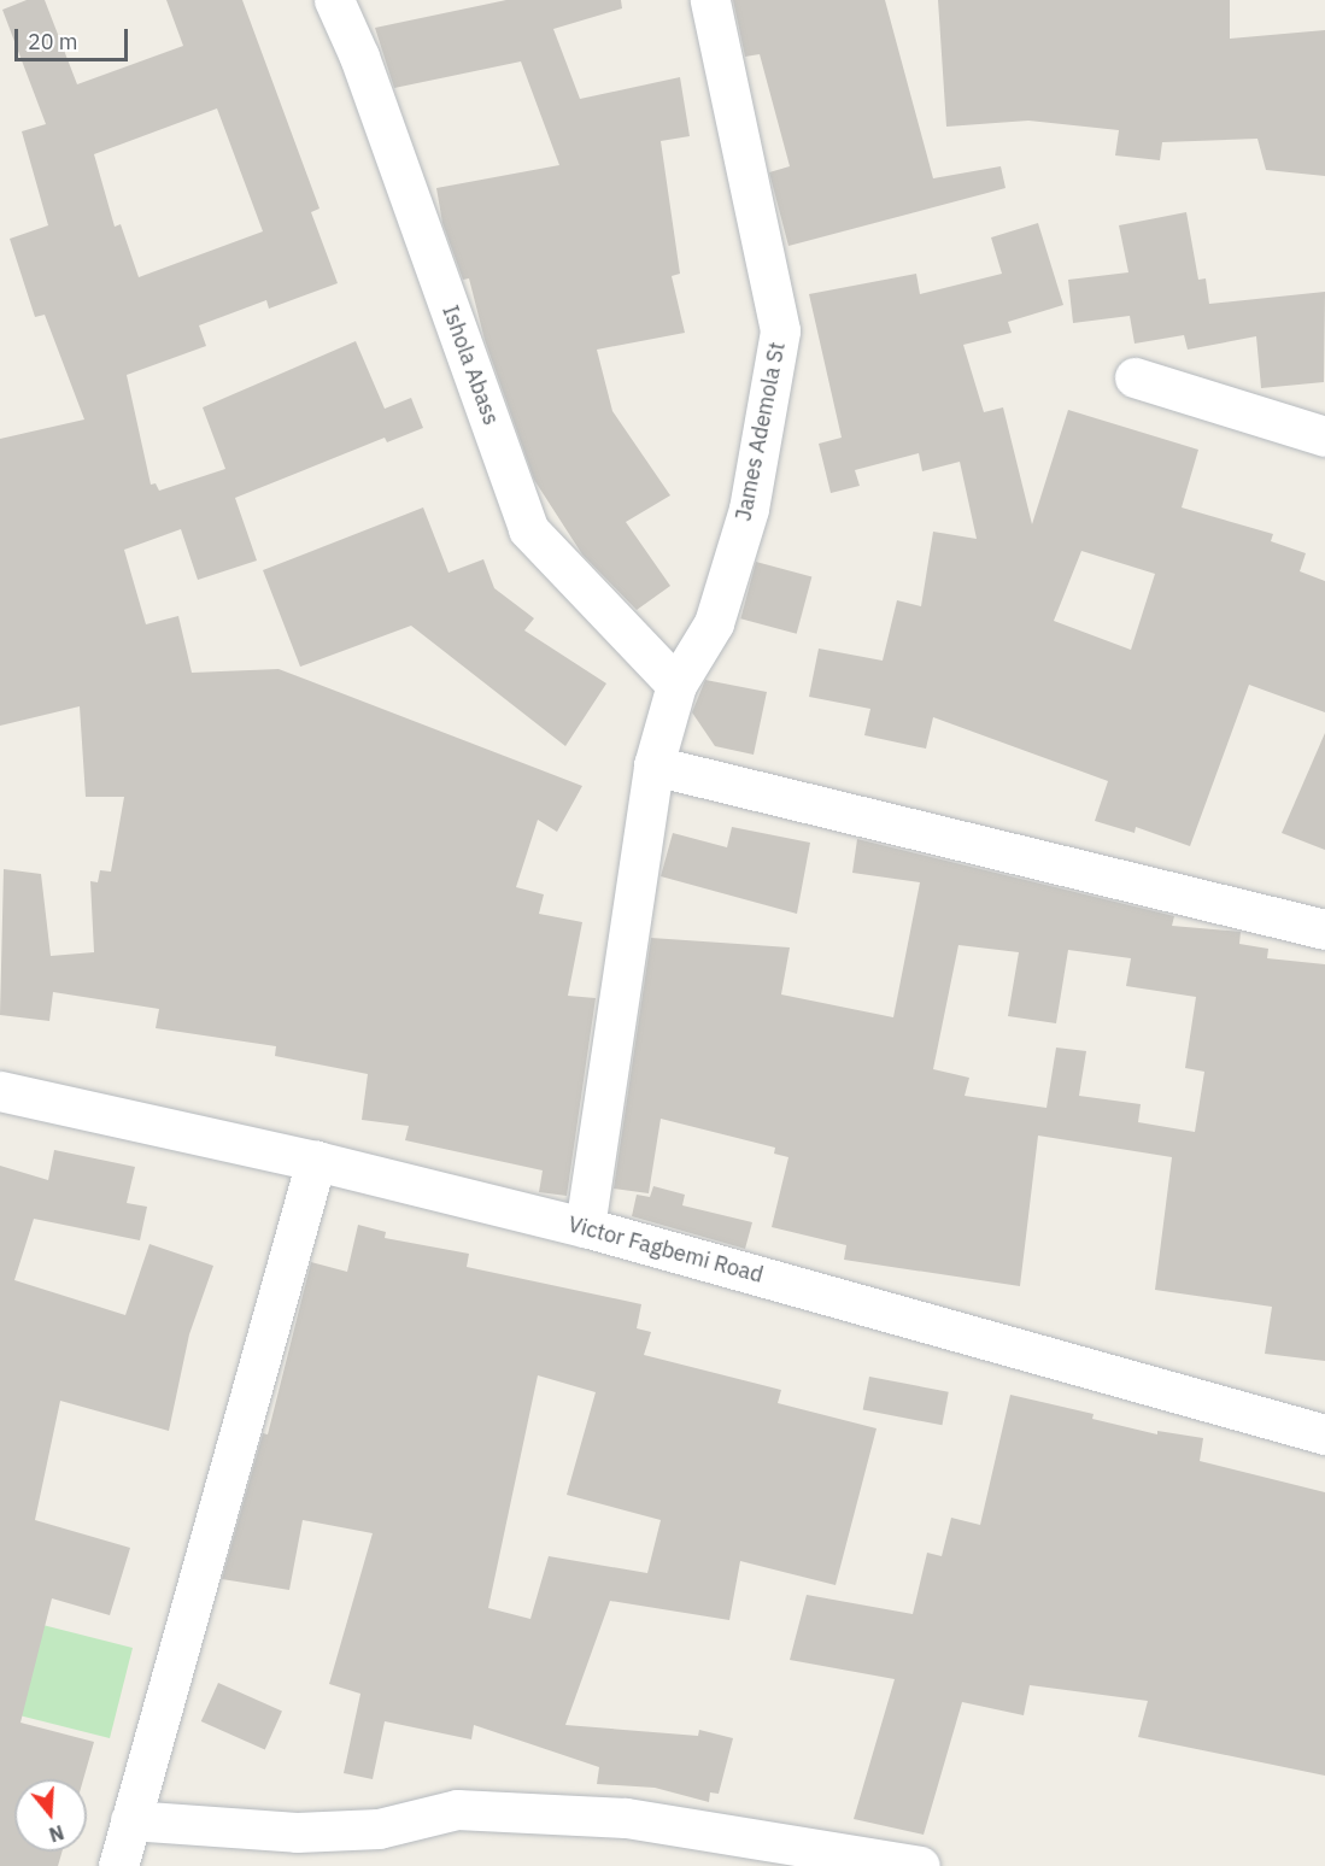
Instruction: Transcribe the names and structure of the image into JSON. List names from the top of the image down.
{
  "streets": {
    "street": ["Ishola Abass", "James Ademola St", "Victor Fagbemi Road"]
  },
  "crossings": [
    ["Ishola Abass", "James Ademola St"],
    ["James Ademola St", "Victor Fagbemi Road"]
  ],
  "scale_bar": "20 m",
  "north": "bottom"
}
